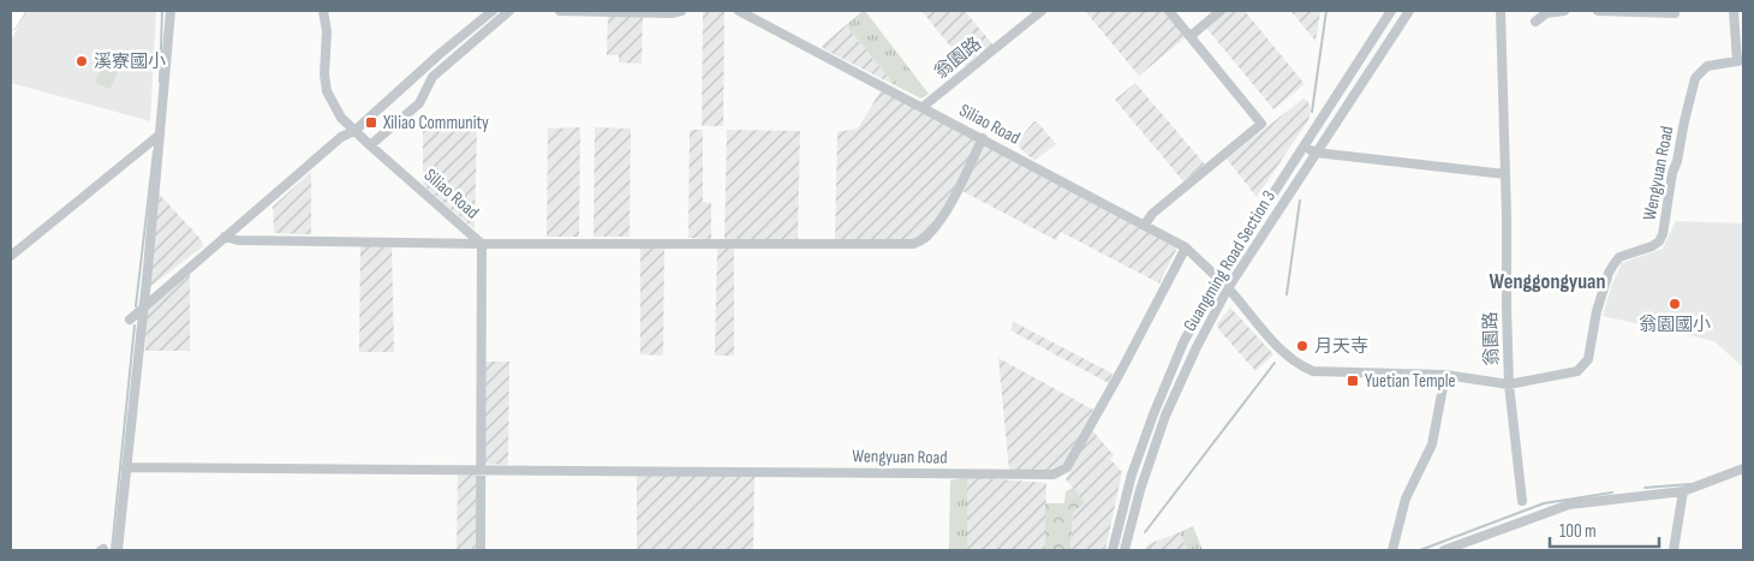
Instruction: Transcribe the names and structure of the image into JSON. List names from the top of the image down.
{
  "streets": {
    "street": [
      "翁園路",
      "Siliao Road",
      "Wengyuan Road",
      "Guangming Road Section 3"
    ]
  },
  "crossings": [
    ["翁園路", "Siliao Road"],
    ["翁園路", "Wengyuan Road"],
    ["Siliao Road", "Wengyuan Road"],
    ["Siliao Road", "Guangming Road Section 3"],
    ["Wengyuan Road", "Guangming Road Section 3"]
  ],
  "districts": ["Wenggongyuan"],
  "places": {
    "other": ["溪寮國小", "翁園國小", "月天寺"],
    "transit": ["Xiliao Community", "Yuetian Temple"]
  },
  "scale_bar": "100 m"
}
